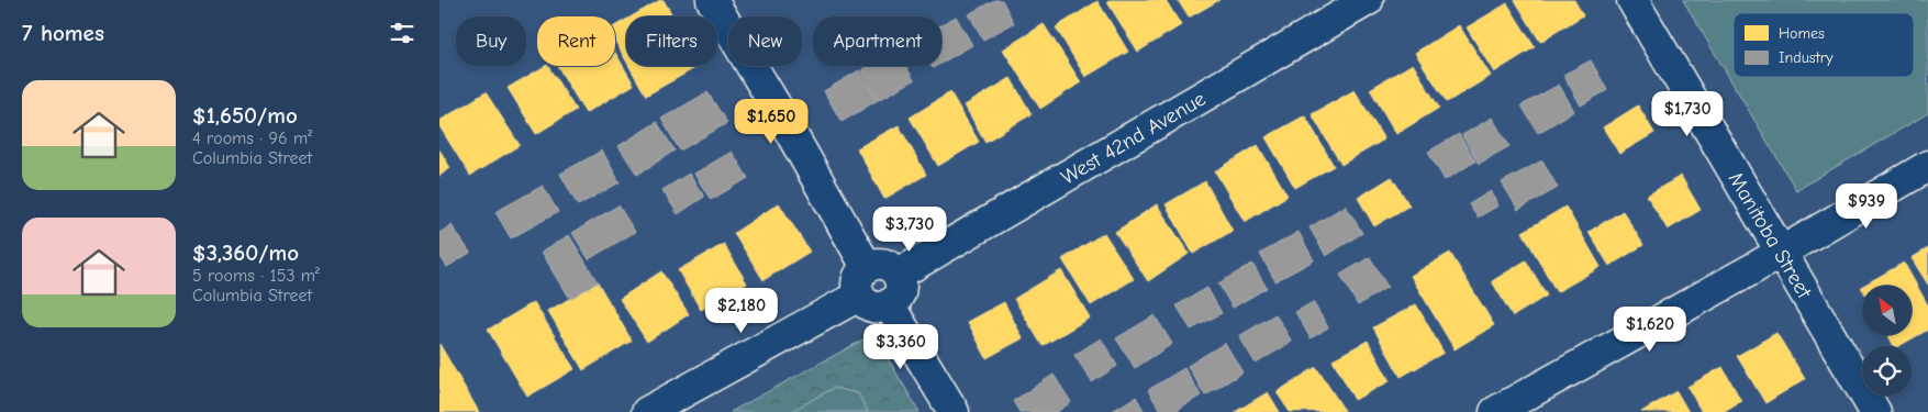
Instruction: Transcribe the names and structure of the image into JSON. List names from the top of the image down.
{
  "streets": {
    "street": ["West 42nd Avenue", "Manitoba Street"]
  },
  "legend": ["Homes", "Industry"],
  "north": "top left",
  "page": {
    "heading": "7 homes",
    "chip": [
      "Buy",
      "Rent",
      "Filters",
      "New",
      "Apartment"
    ],
    "list": [
      {
        "name": "$1,650/mo",
        "note": "4 rooms · 96 m² · Columbia Street"
      },
      {
        "name": "$3,360/mo",
        "note": "5 rooms · 153 m² · Columbia Street"
      }
    ],
    "price": [
      "$1,730",
      "$1,650",
      "$939",
      "$3,730",
      "$2,180",
      "$1,620",
      "$3,360"
    ]
  }
}
